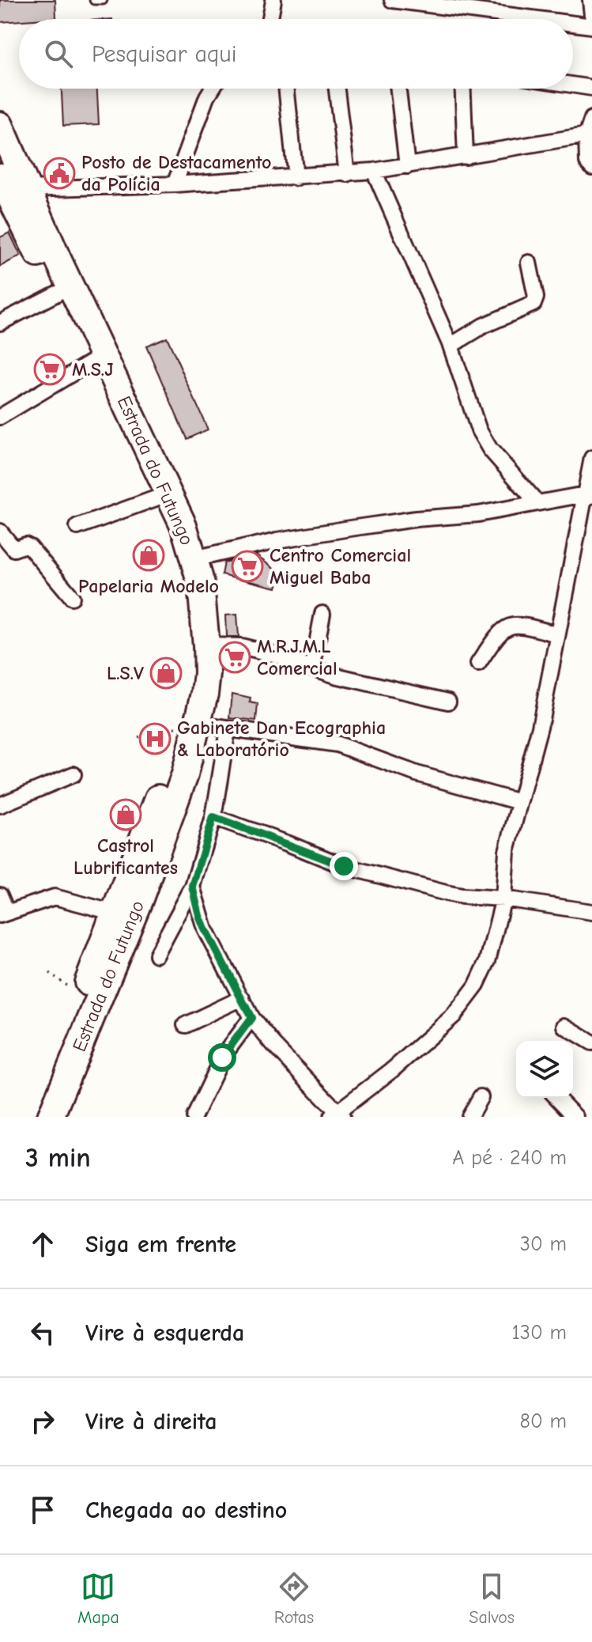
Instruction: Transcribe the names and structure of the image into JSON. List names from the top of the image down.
{
  "streets": {
    "highway": ["Estrada do Futungo"]
  },
  "places": {
    "public building": ["Posto de Destacamento da Polícia"],
    "supermarket": ["M.S.J", "Centro Comercial Miguel Baba", "M.R.J.M.L Comercial"],
    "shop": ["Papelaria Modelo", "L.S.V", "Castrol Lubrificantes"],
    "hospital": ["Gabinete Dan Ecographia & Laboratório"]
  },
  "page": {
    "search": "Pesquisar aqui",
    "heading": ["3 min", "A pé · 240 m"],
    "list": [
      ["Siga em frente", "30 m"],
      ["Vire à esquerda", "130 m"],
      ["Vire à direita", "80 m"],
      "Chegada ao destino"
    ],
    "nav": ["Mapa", "Rotas", "Salvos"]
  }
}
